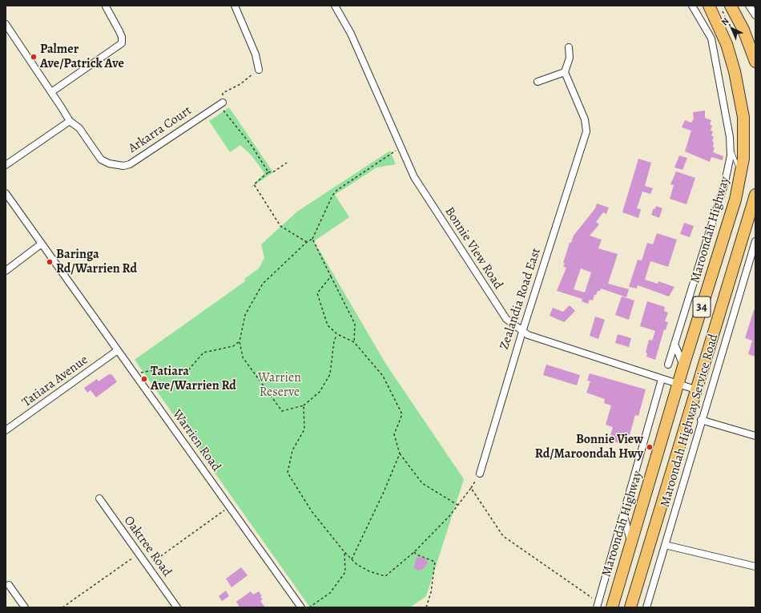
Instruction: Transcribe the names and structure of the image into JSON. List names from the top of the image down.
{
  "streets": {
    "highway": ["Maroondah Highway", "34"],
    "street": [
      "Arkarra Court",
      "Bonnie View Road",
      "Zealandia Road East",
      "Tatiara Avenue",
      "Maroondah Highway Service Road",
      "Warrien Road",
      "Oaktree Road"
    ]
  },
  "crossings": [
    ["Maroondah Highway", "Bonnie View Road"],
    ["Maroondah Highway", "Maroondah Highway Service Road"],
    ["Bonnie View Road", "Zealandia Road East"],
    ["Bonnie View Road", "34"],
    ["Tatiara Avenue", "Warrien Road"]
  ],
  "parks": ["Warrien Reserve"],
  "places": [
    "Palmer Ave/Patrick Ave",
    "Baringa Rd/Warrien Rd",
    "Tatiara Ave/Warrien Rd",
    "Bonnie View Rd/Maroondah Hwy"
  ],
  "north": "top left"
}
